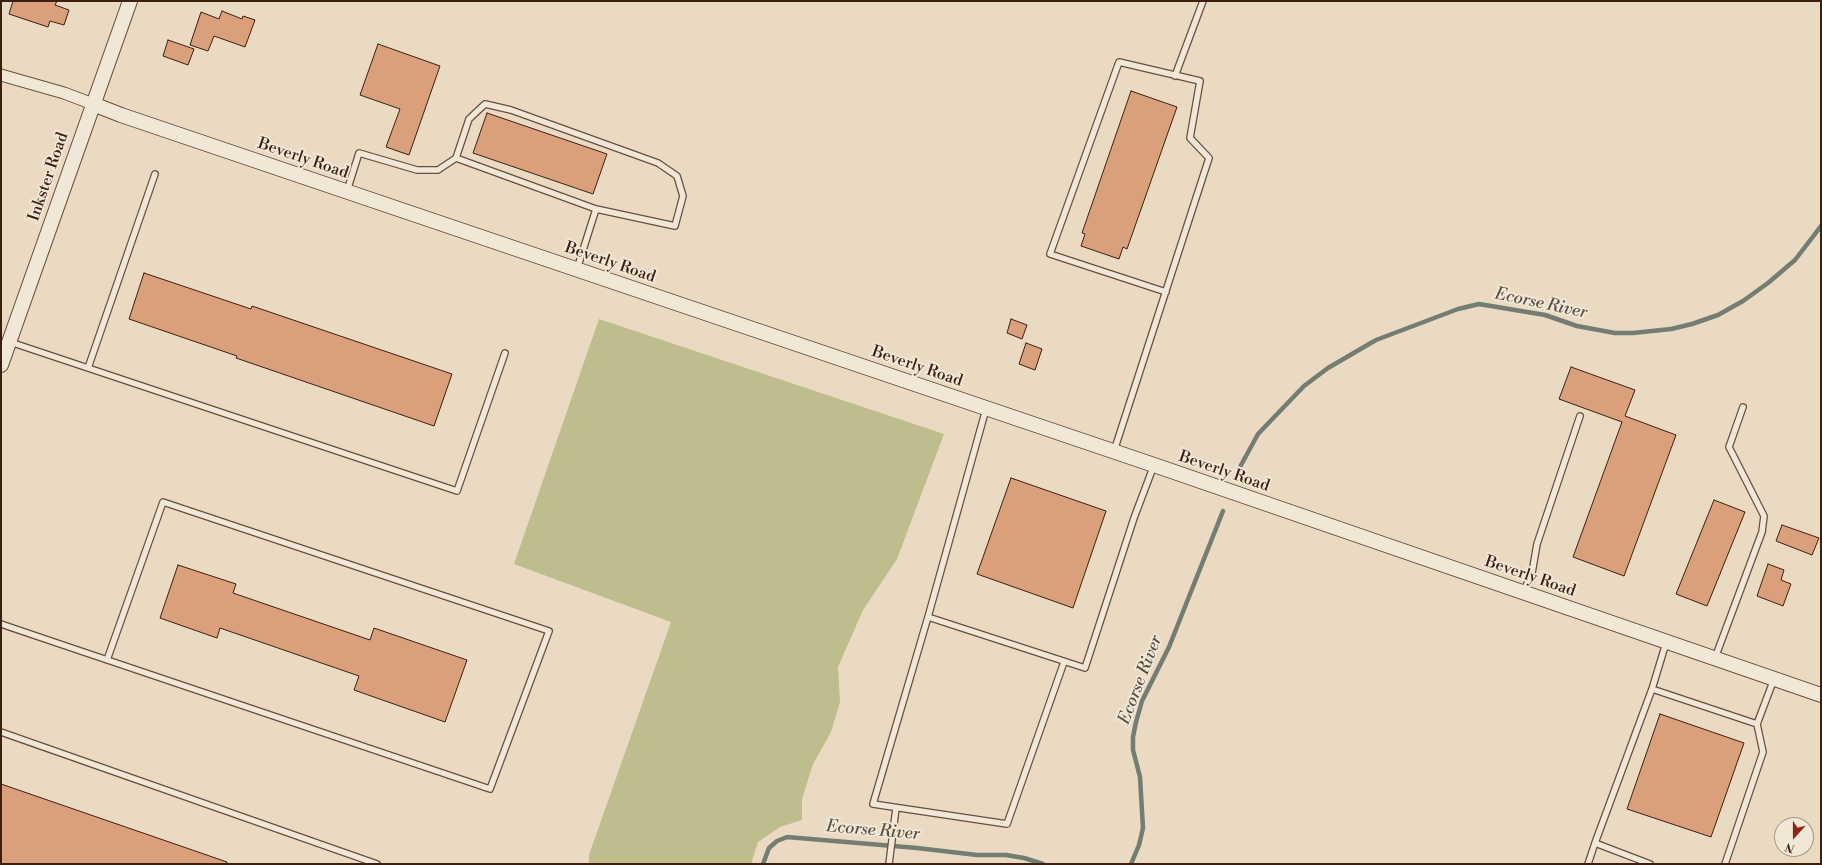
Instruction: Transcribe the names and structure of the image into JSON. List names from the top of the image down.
{
  "streets": {
    "street": ["Beverly Road", "Inkster Road"]
  },
  "crossings": [
    ["Beverly Road", "Inkster Road"]
  ],
  "water": ["Ecorse River"],
  "north": "bottom"
}
